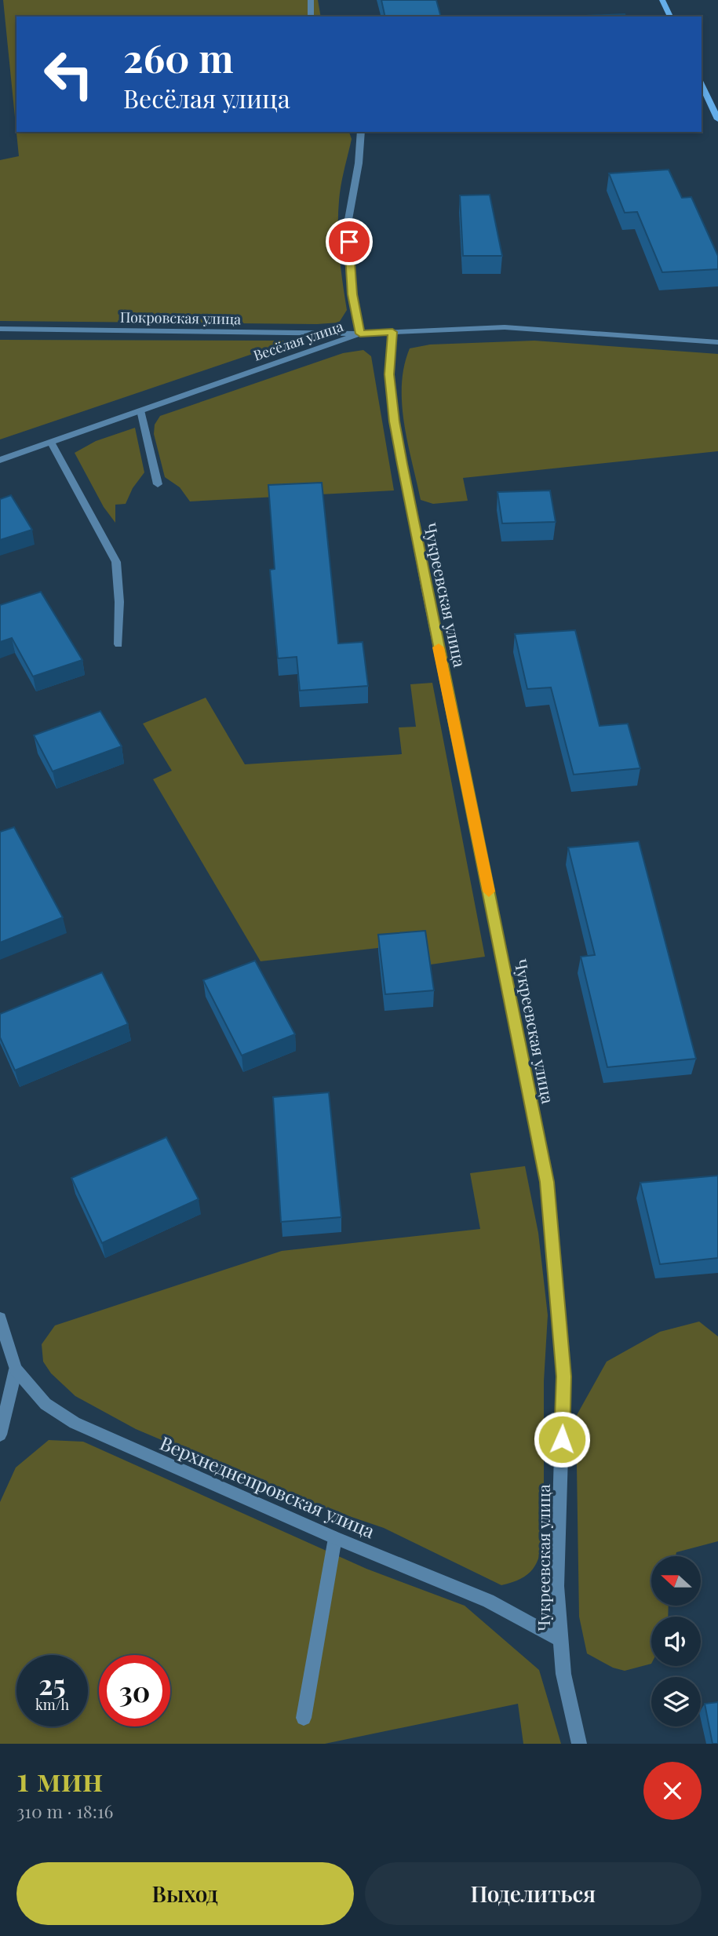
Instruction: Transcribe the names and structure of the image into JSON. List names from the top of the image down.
{
  "streets": {
    "street": [
      "Покровская улица",
      "Весёлая улица",
      "Чукреевская улица",
      "Верхнеднепровская улица"
    ]
  },
  "crossings": [
    ["Покровская улица", "Весёлая улица"],
    ["Весёлая улица", "Чукреевская улица"],
    ["Чукреевская улица", "Верхнеднепровская улица"]
  ],
  "north": "left",
  "page": {
    "turn": ["260 m", "Весёлая улица"],
    "speed": "25 km/h",
    "limit": "30",
    "heading": ["1 мин", "310 m · 18:16"],
    "buttons": ["Выход", "Поделиться"]
  }
}
